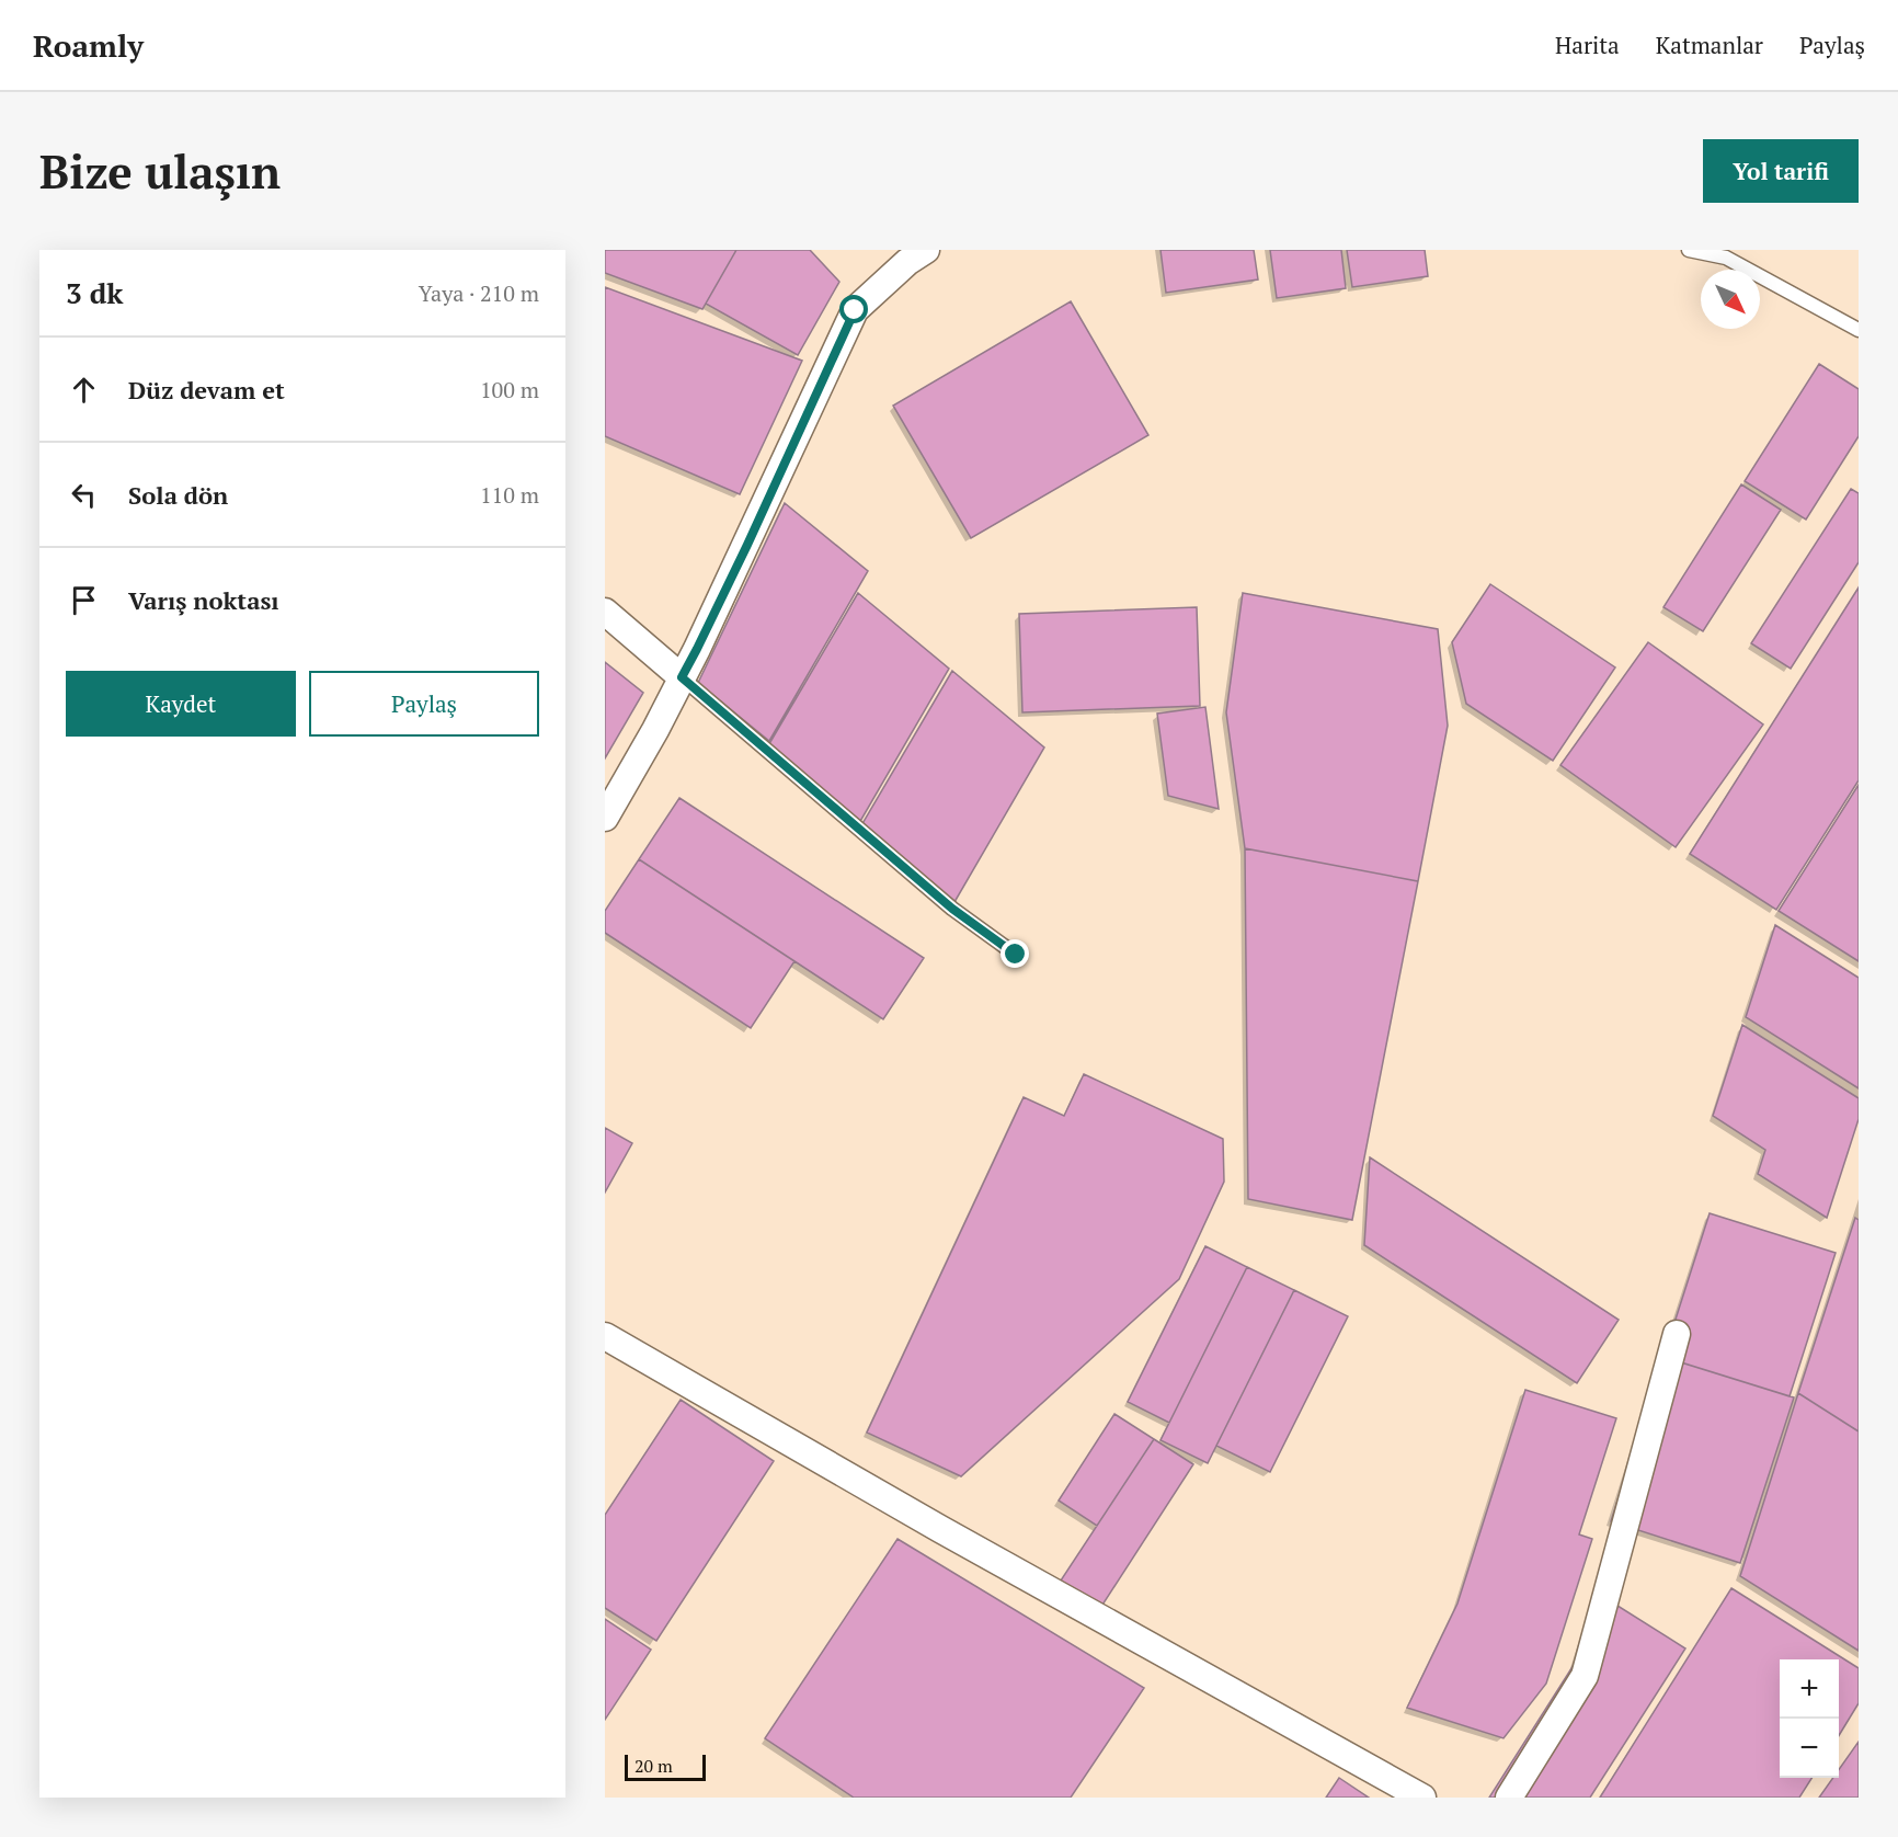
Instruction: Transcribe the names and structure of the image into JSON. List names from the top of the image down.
{
  "scale_bar": "20 m",
  "north": "bottom right",
  "page": {
    "header": "Roamly",
    "nav": ["Harita", "Katmanlar", "Paylaş"],
    "buttons": [
      "Yol tarifi",
      ["Kaydet", "Paylaş"]
    ],
    "title": "Bize ulaşın",
    "heading": ["3 dk", "Yaya · 210 m"],
    "list": [
      ["Düz devam et", "100 m"],
      ["Sola dön", "110 m"],
      "Varış noktası"
    ],
    "map_buttons": ["+", "−"],
    "scale": "20 m"
  }
}
